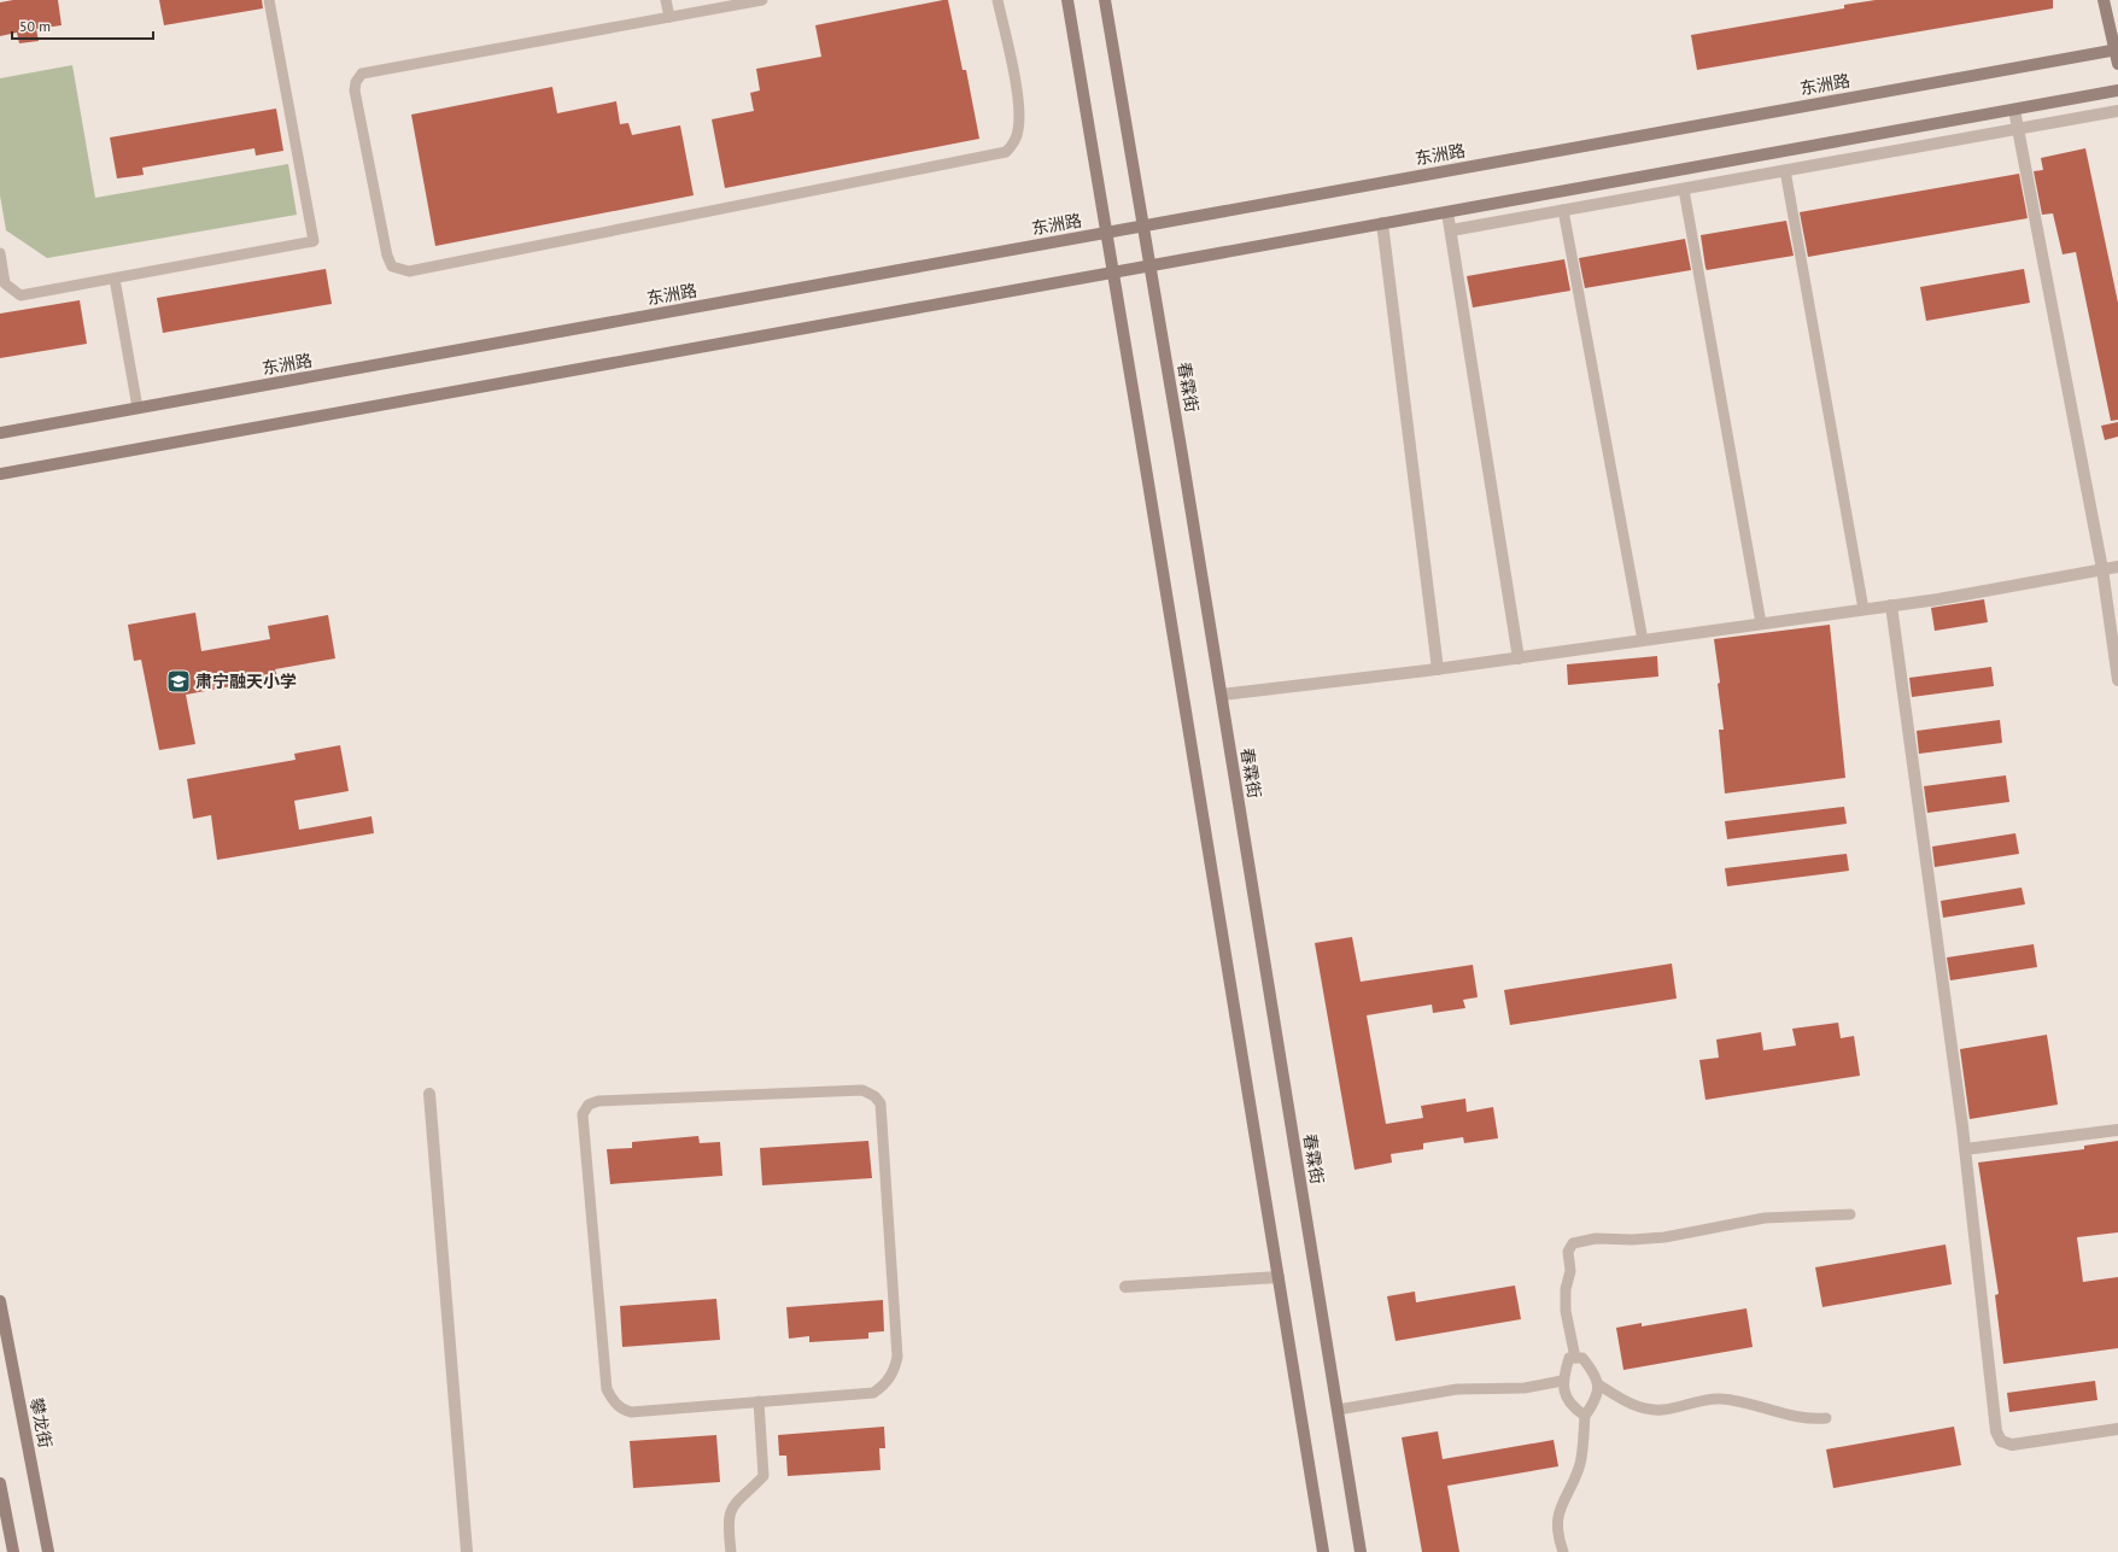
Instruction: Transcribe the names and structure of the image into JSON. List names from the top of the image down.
{
  "streets": {
    "street": ["东洲路", "春霖街", "攀龙街"]
  },
  "crossings": [
    ["东洲路", "春霖街"]
  ],
  "places": {
    "school or university": ["肃宁融天小学"]
  },
  "scale_bar": "50 m"
}
